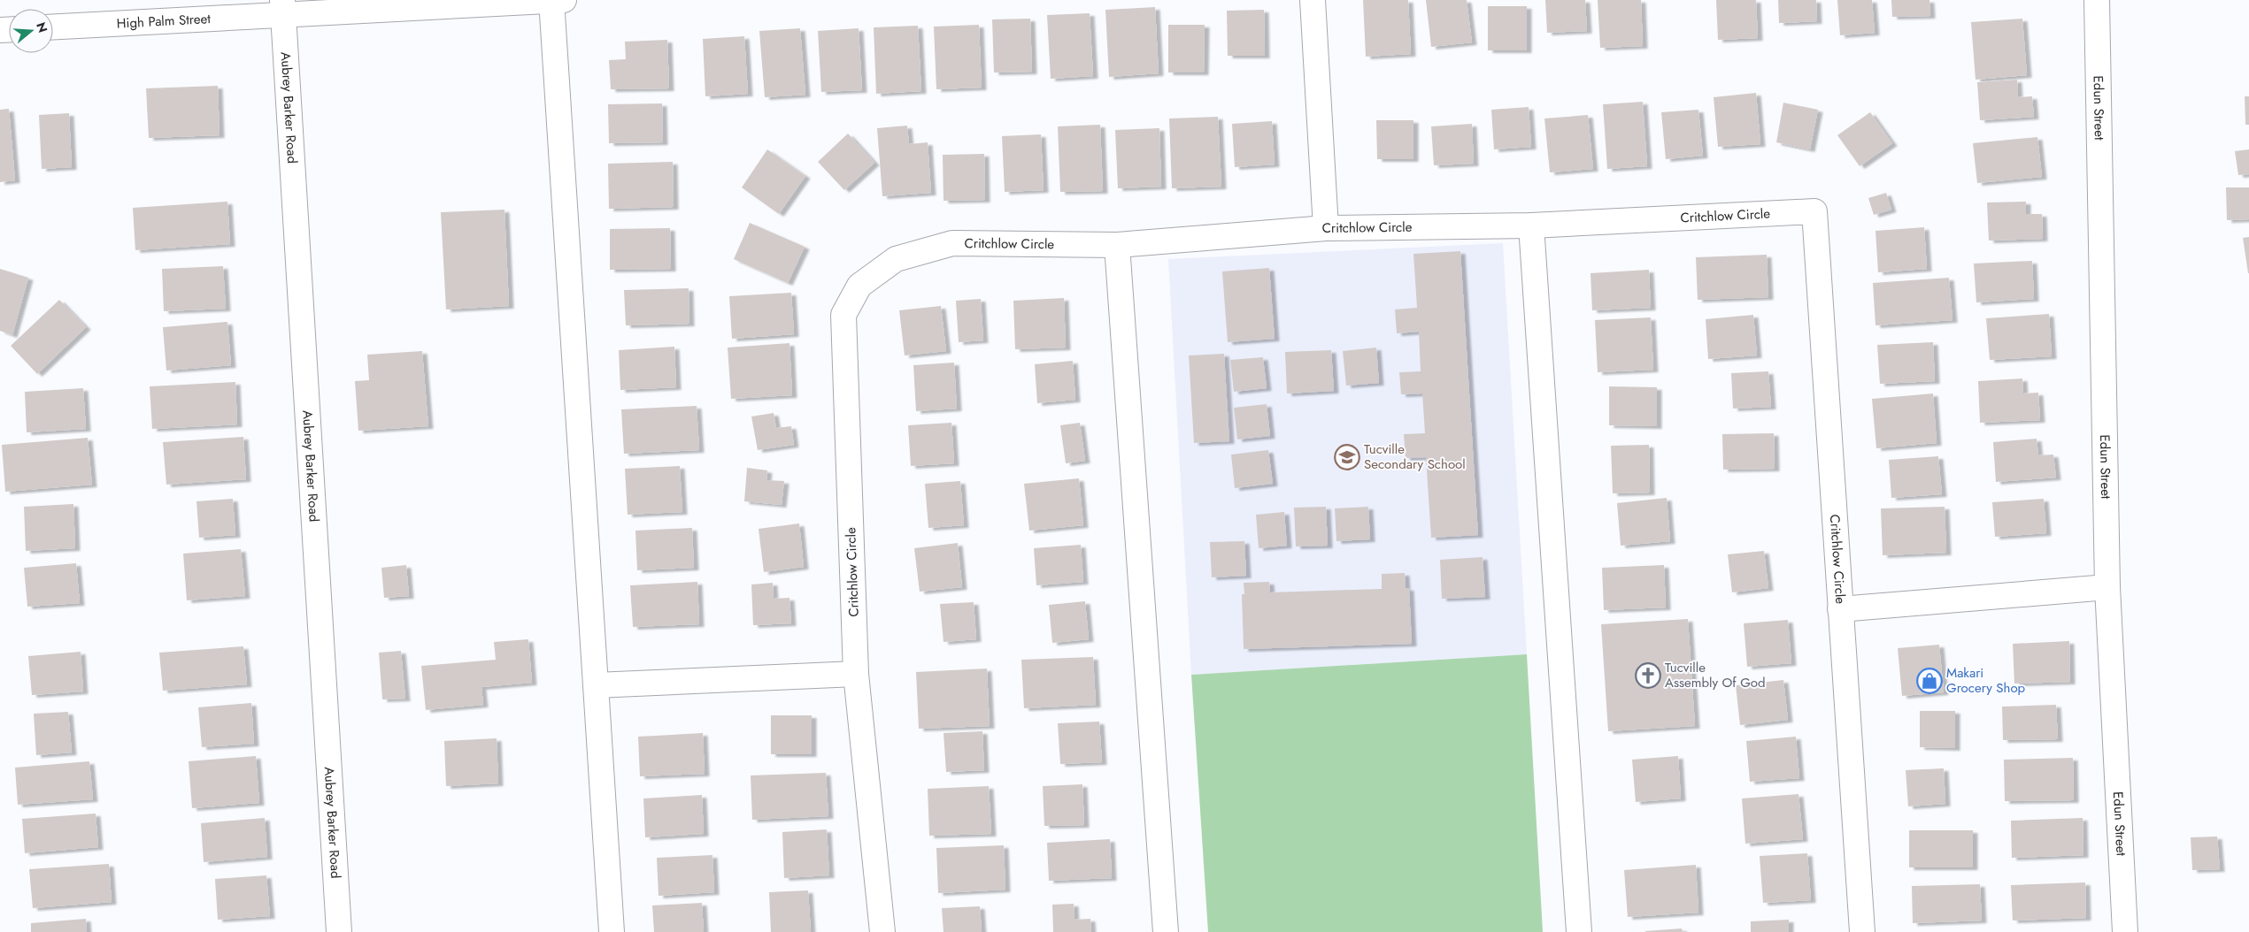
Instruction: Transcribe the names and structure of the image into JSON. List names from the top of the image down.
{
  "streets": {
    "street": [
      "High Palm Street",
      "Edun Street",
      "Aubrey Barker Road",
      "Critchlow Circle"
    ]
  },
  "crossings": [
    ["High Palm Street", "Aubrey Barker Road"]
  ],
  "places": {
    "school or university": ["Tucville Secondary School"],
    "church": ["Tucville Assembly Of God"],
    "shop": ["Makari Grocery Shop"]
  },
  "north": "right"
}
